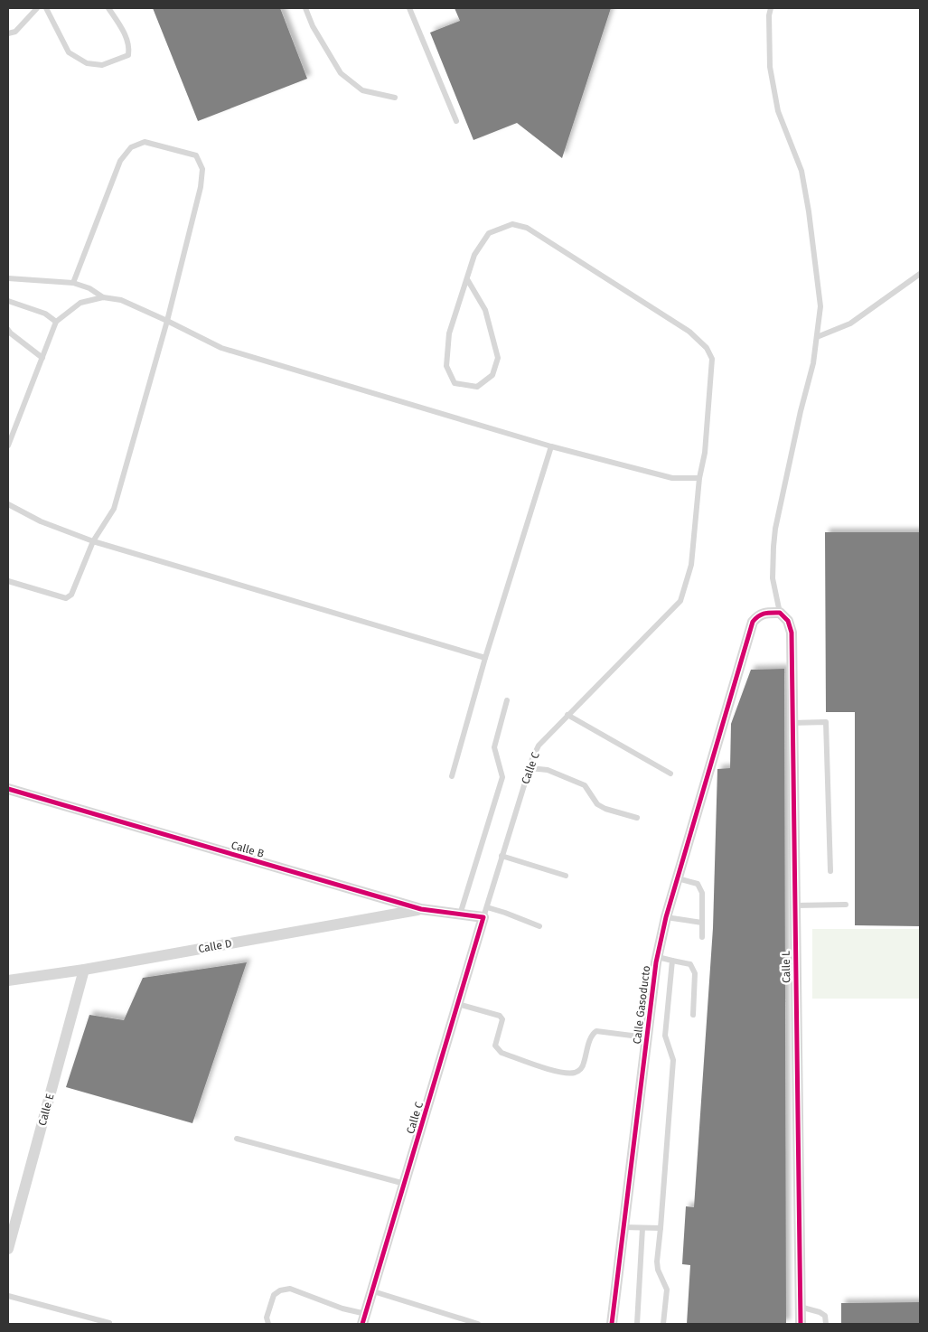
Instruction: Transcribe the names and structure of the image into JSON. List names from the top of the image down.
{
  "streets": {
    "street": [
      "Calle C",
      "Calle B",
      "Calle D",
      "Calle L",
      "Calle Gasoducto",
      "Calle E"
    ]
  },
  "crossings": [
    ["Calle C", "Calle B"],
    ["Calle B", "Calle D"],
    ["Calle D", "Calle E"],
    ["Calle L", "Calle Gasoducto"]
  ]
}
